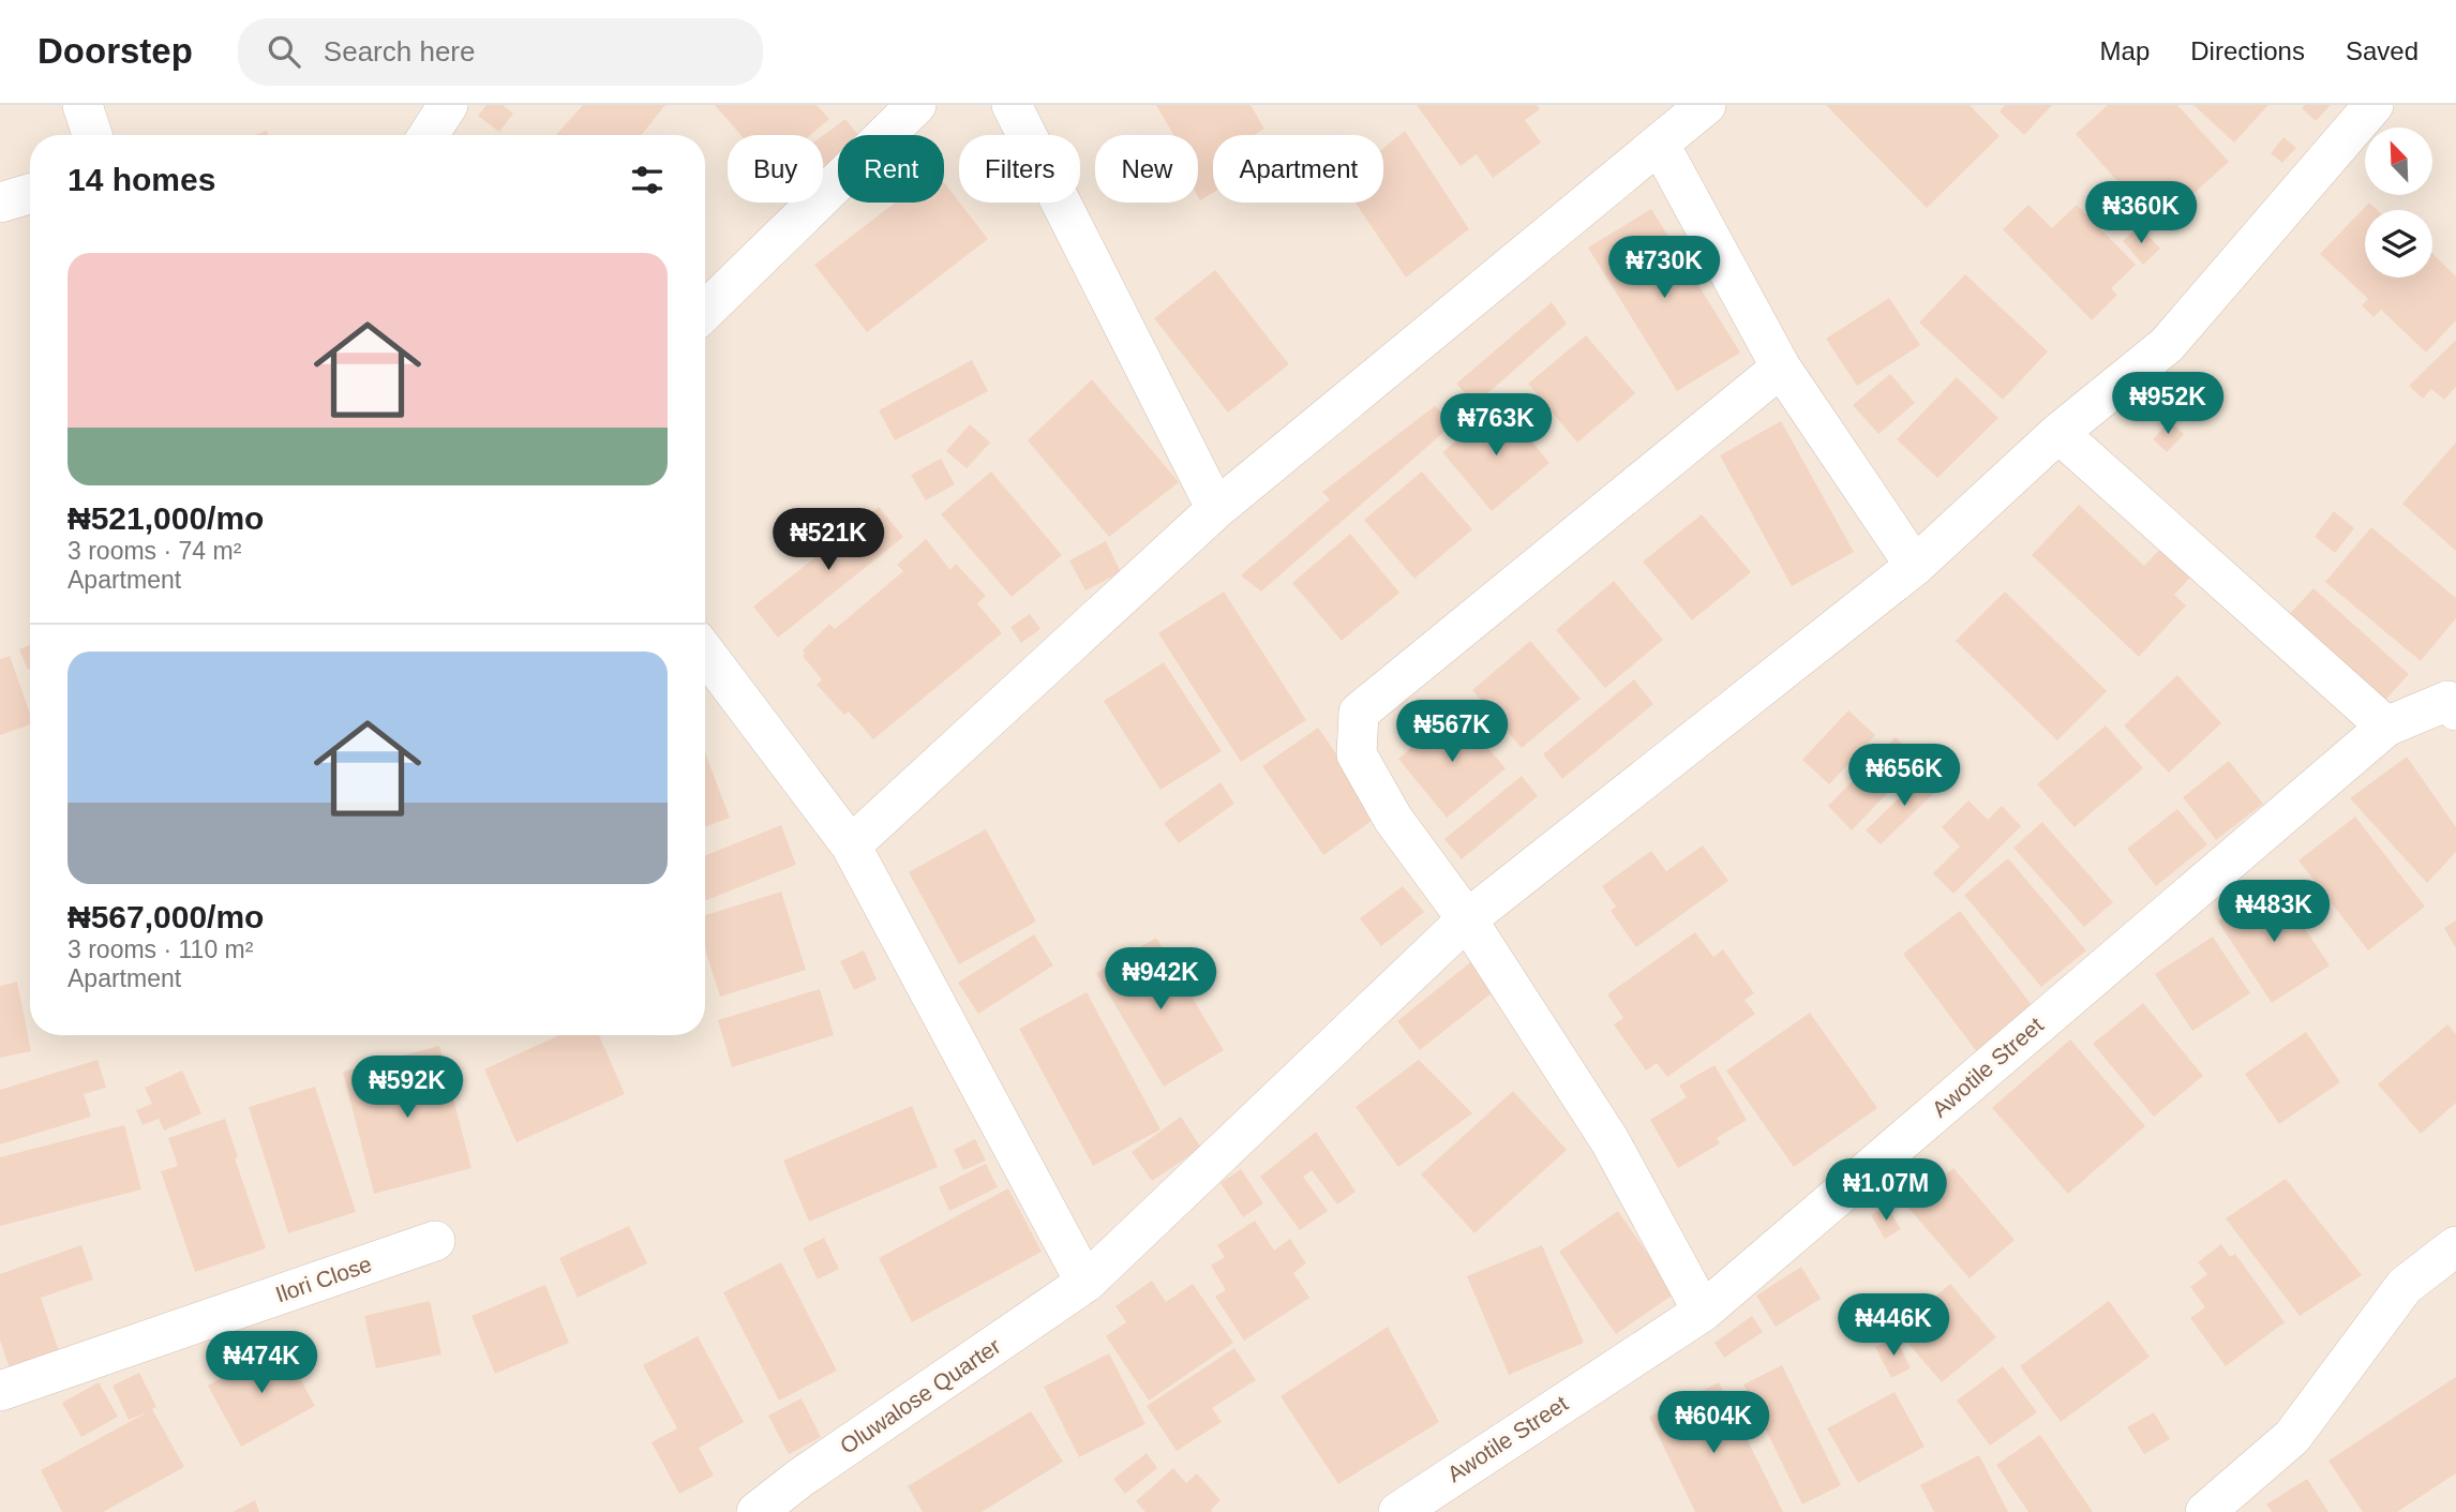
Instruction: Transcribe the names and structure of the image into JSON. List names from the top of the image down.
{
  "streets": {
    "street": ["Awotile Street", "Ilori Close", "Oluwalose Quarter"]
  },
  "north": "top left",
  "page": {
    "header": "Doorstep",
    "search": "Search here",
    "nav": ["Map", "Directions", "Saved"],
    "chip": [
      "Buy",
      "Rent",
      "Filters",
      "New",
      "Apartment"
    ],
    "heading": "14 homes",
    "price": [
      "₦360K",
      "₦730K",
      "₦952K",
      "₦763K",
      "₦521K",
      "₦567K",
      "₦656K",
      "₦483K",
      "₦942K",
      "₦592K",
      "₦1.07M",
      "₦446K",
      "₦474K",
      "₦604K"
    ],
    "list": [
      {
        "name": "₦521,000/mo",
        "note": "3 rooms · 74 m² · Apartment"
      },
      {
        "name": "₦567,000/mo",
        "note": "3 rooms · 110 m² · Apartment"
      }
    ]
  }
}
